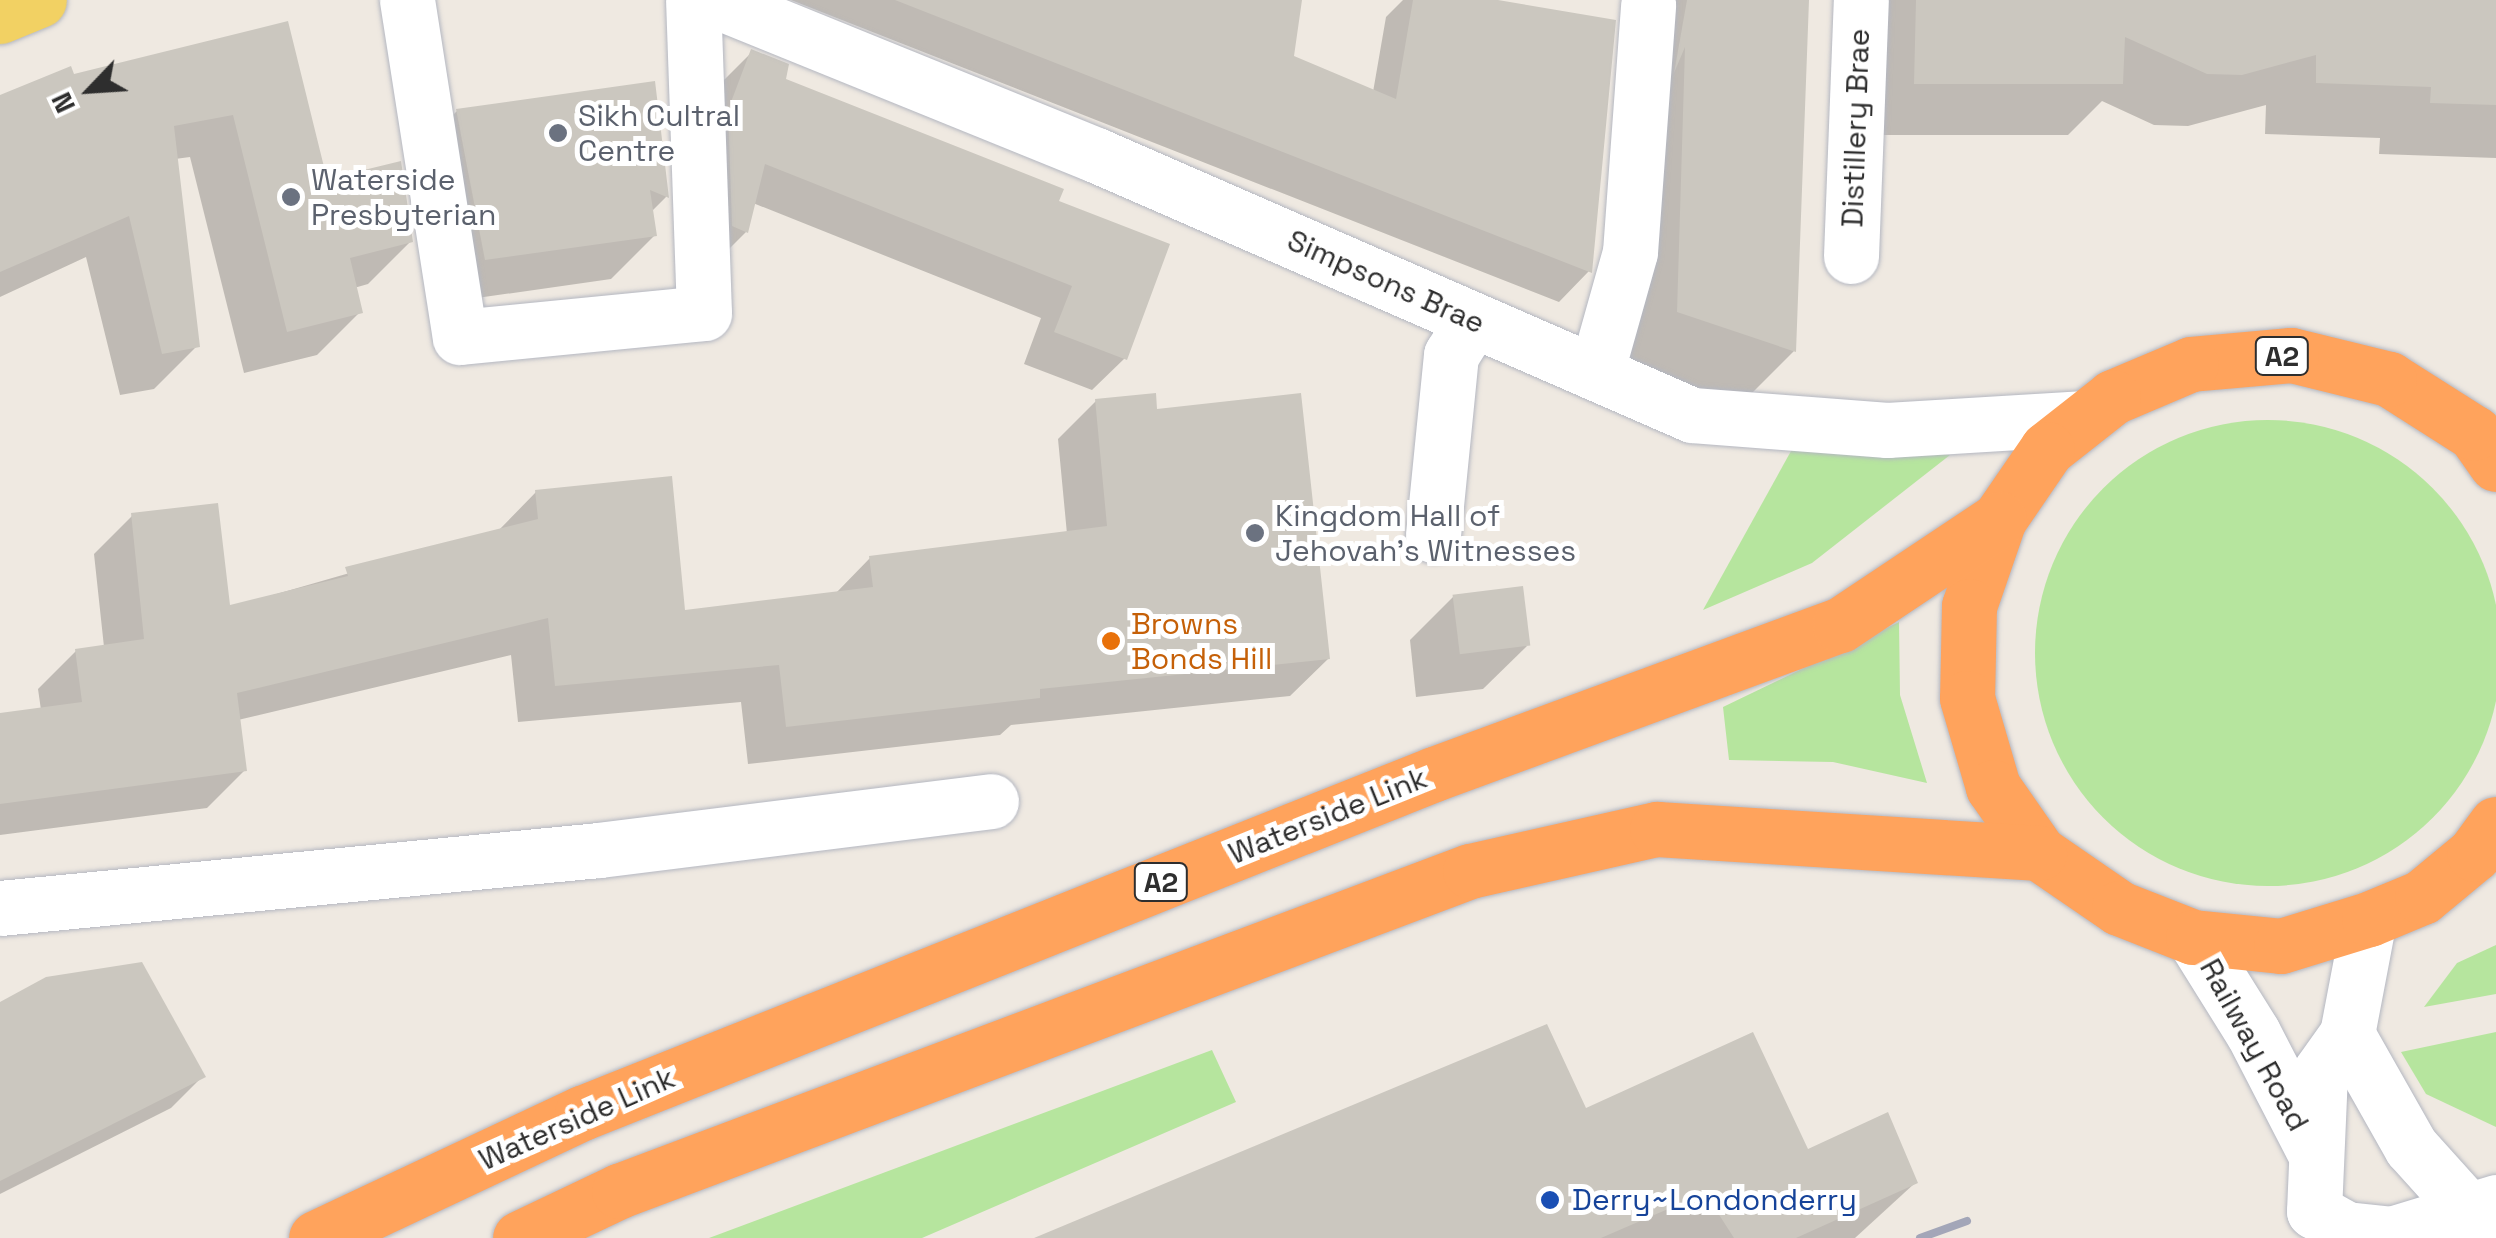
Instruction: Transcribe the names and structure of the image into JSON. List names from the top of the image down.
{
  "streets": {
    "highway": ["A2", "Waterside Link"],
    "street": ["Distillery Brae", "Simpsons Brae", "Railway Road"]
  },
  "crossings": [
    ["Simpsons Brae", "A2"],
    ["A2", "Waterside Link"],
    ["A2", "Railway Road"]
  ],
  "places": [
    "Sikh Cultral Centre",
    "Waterside Presbyterian",
    "Kingdom Hall of Jehovah's Witnesses",
    "Browns Bonds Hill",
    "Derry~Londonderry"
  ],
  "north": "bottom left"
}
